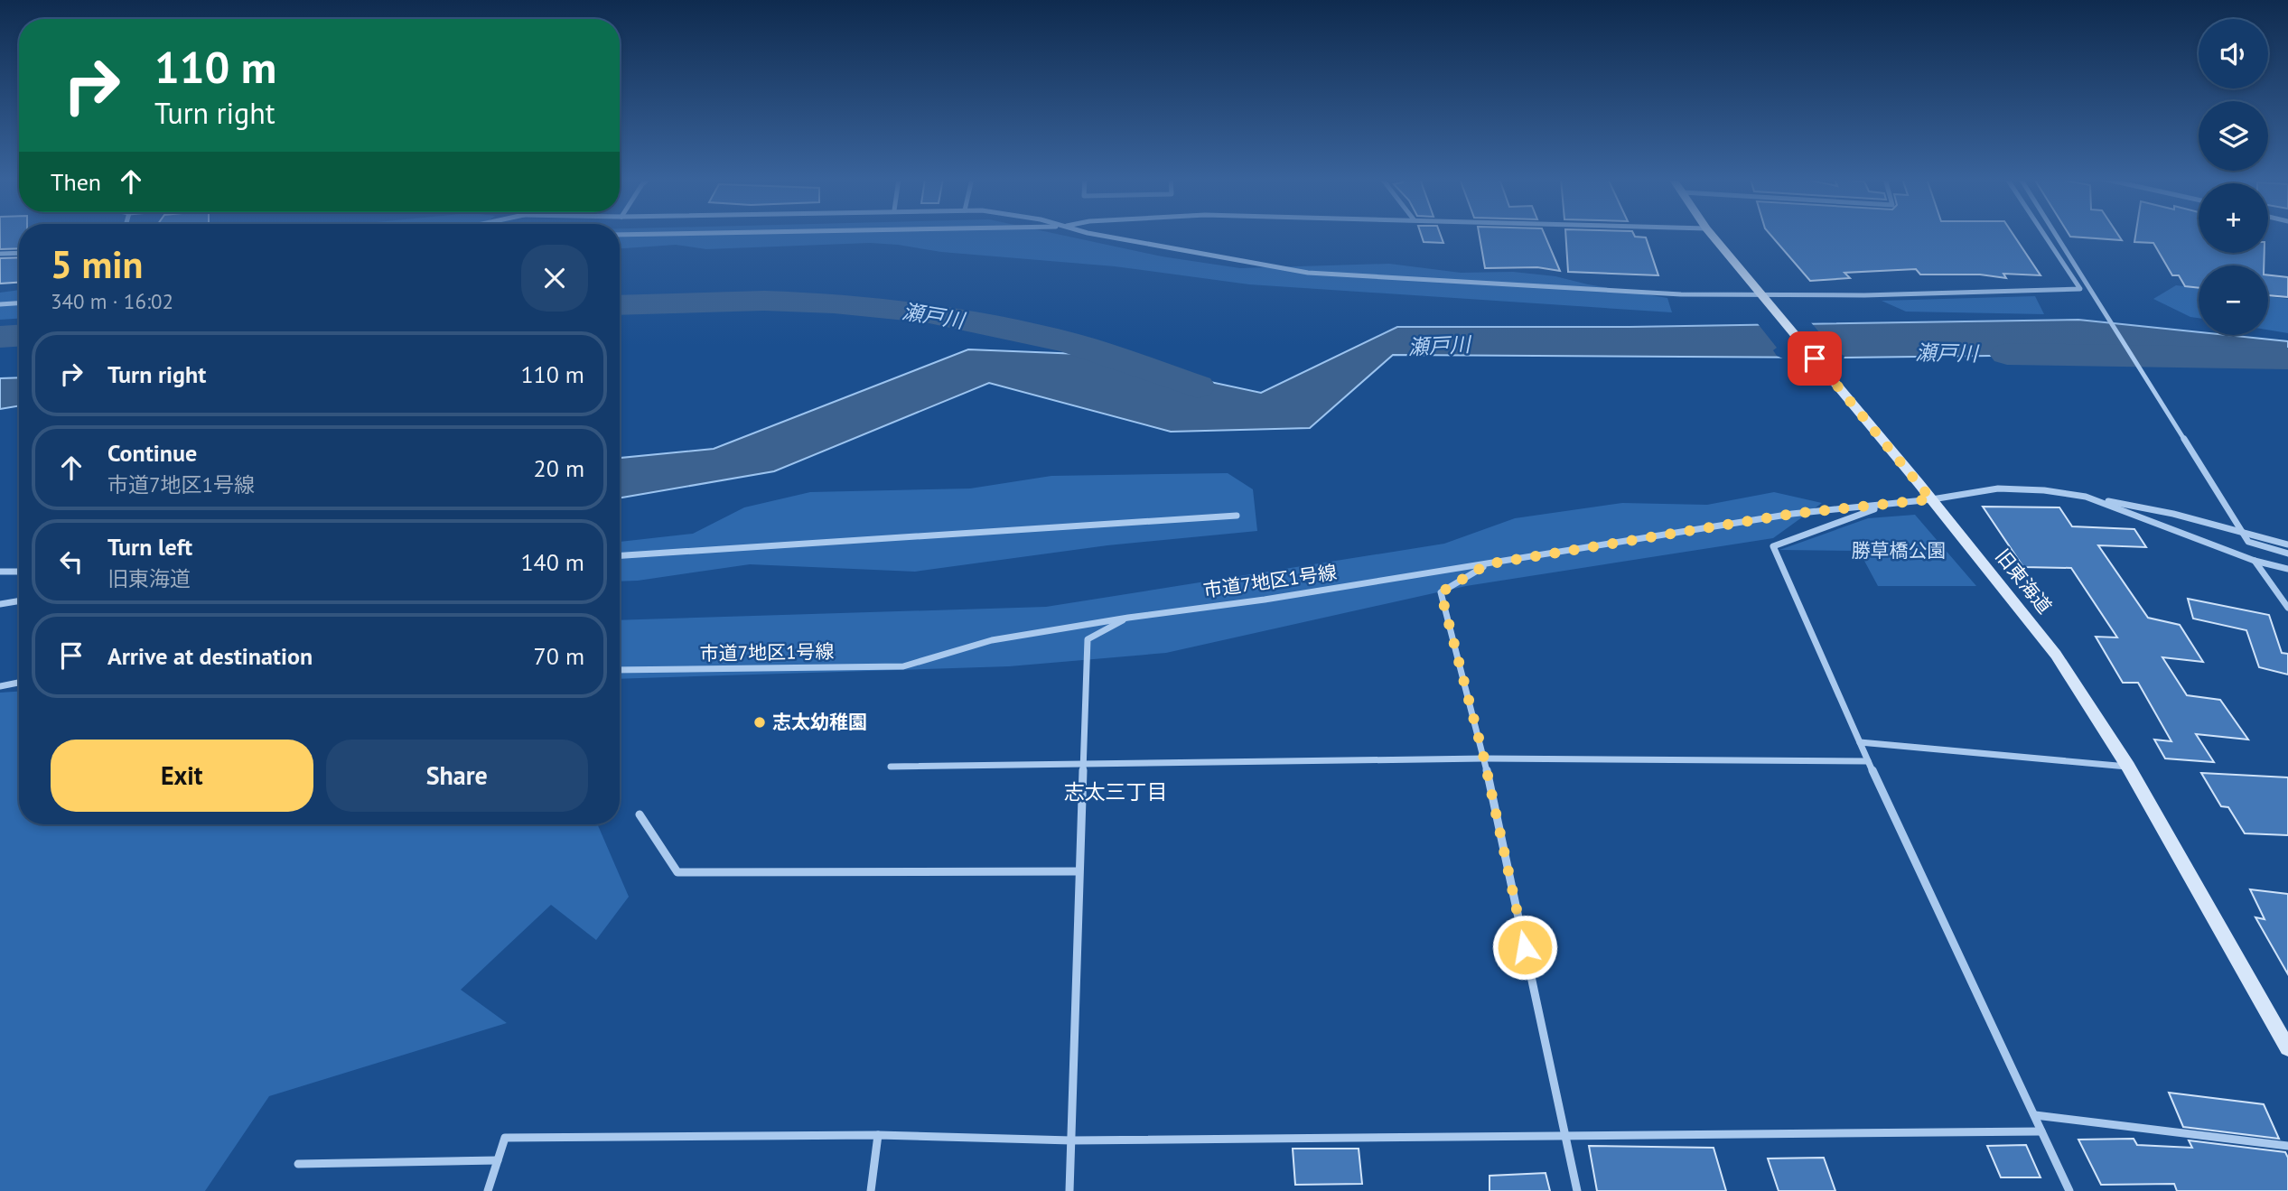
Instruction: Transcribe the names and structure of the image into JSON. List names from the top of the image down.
{
  "streets": {
    "street": ["市道7地区1号線", "旧東海道"]
  },
  "crossings": [
    ["市道7地区1号線", "旧東海道"]
  ],
  "districts": ["志太三丁目"],
  "water": ["瀬戸川"],
  "parks": ["勝草橋公園"],
  "places": ["志太幼稚園"],
  "page": {
    "map_buttons": ["+", "−"],
    "turn": ["110 m", "Turn right"],
    "then": "Then",
    "heading": ["5 min", "340 m · 16:02"],
    "list": [
      {
        "name": "Turn right",
        "value": "110 m"
      },
      {
        "name": "Continue",
        "note": "市道7地区1号線",
        "value": "20 m"
      },
      {
        "name": "Turn left",
        "note": "旧東海道",
        "value": "140 m"
      },
      {
        "name": "Arrive at destination",
        "value": "70 m"
      }
    ],
    "buttons": ["Exit", "Share"]
  }
}
